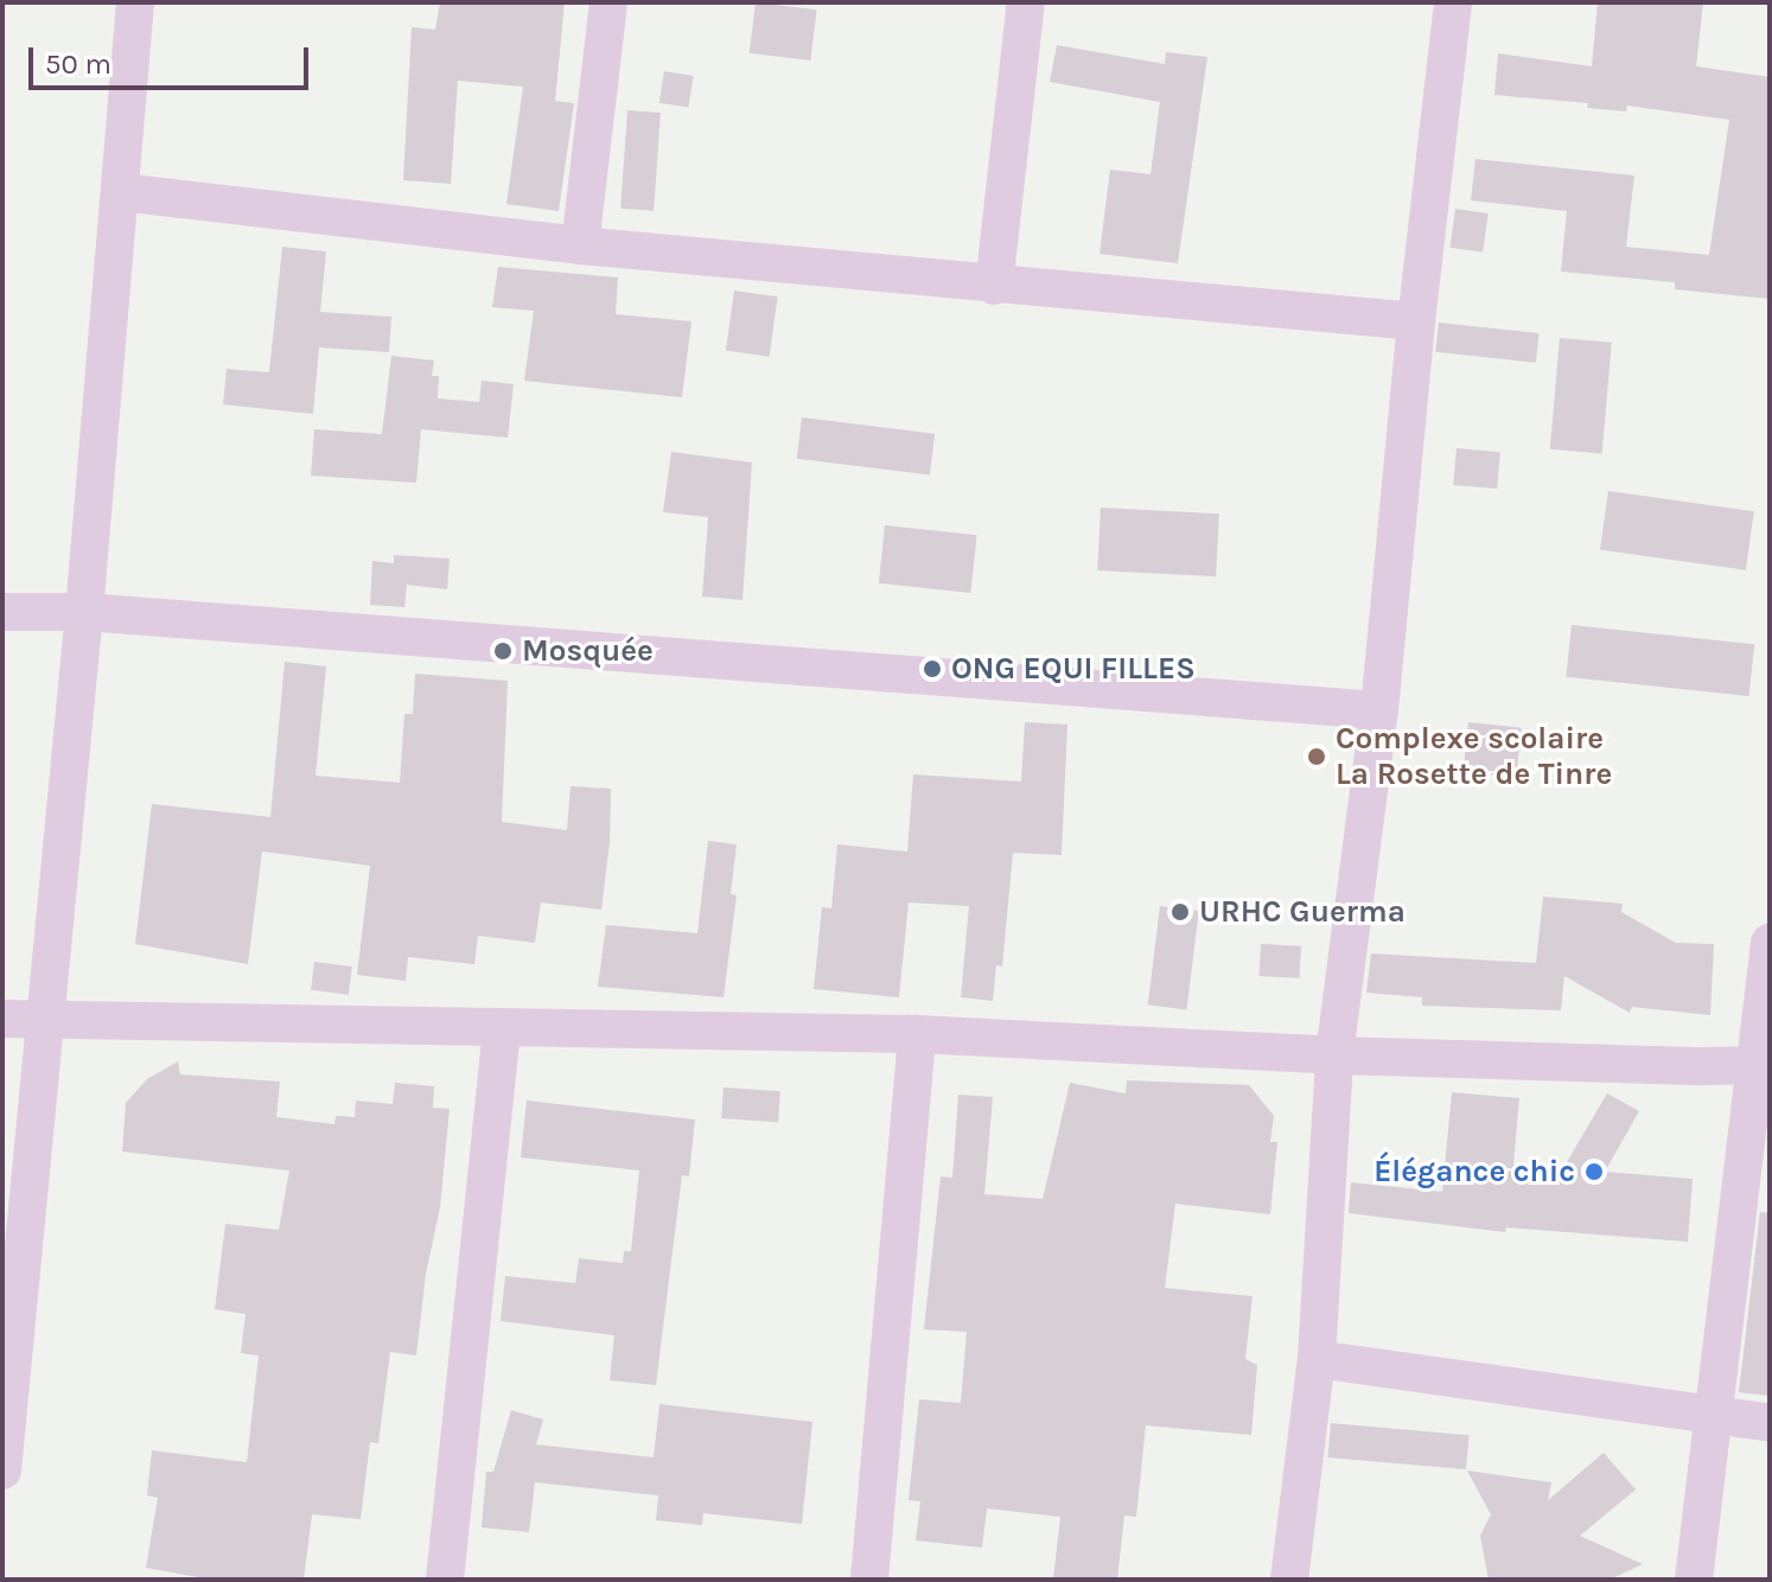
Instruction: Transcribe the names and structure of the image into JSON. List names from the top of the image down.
{
  "places": [
    "Mosquée",
    "ONG EQUI FILLES",
    "Complexe scolaire La Rosette de Tinre",
    "URHC Guerma",
    "Élégance chic"
  ],
  "scale_bar": "50 m"
}
